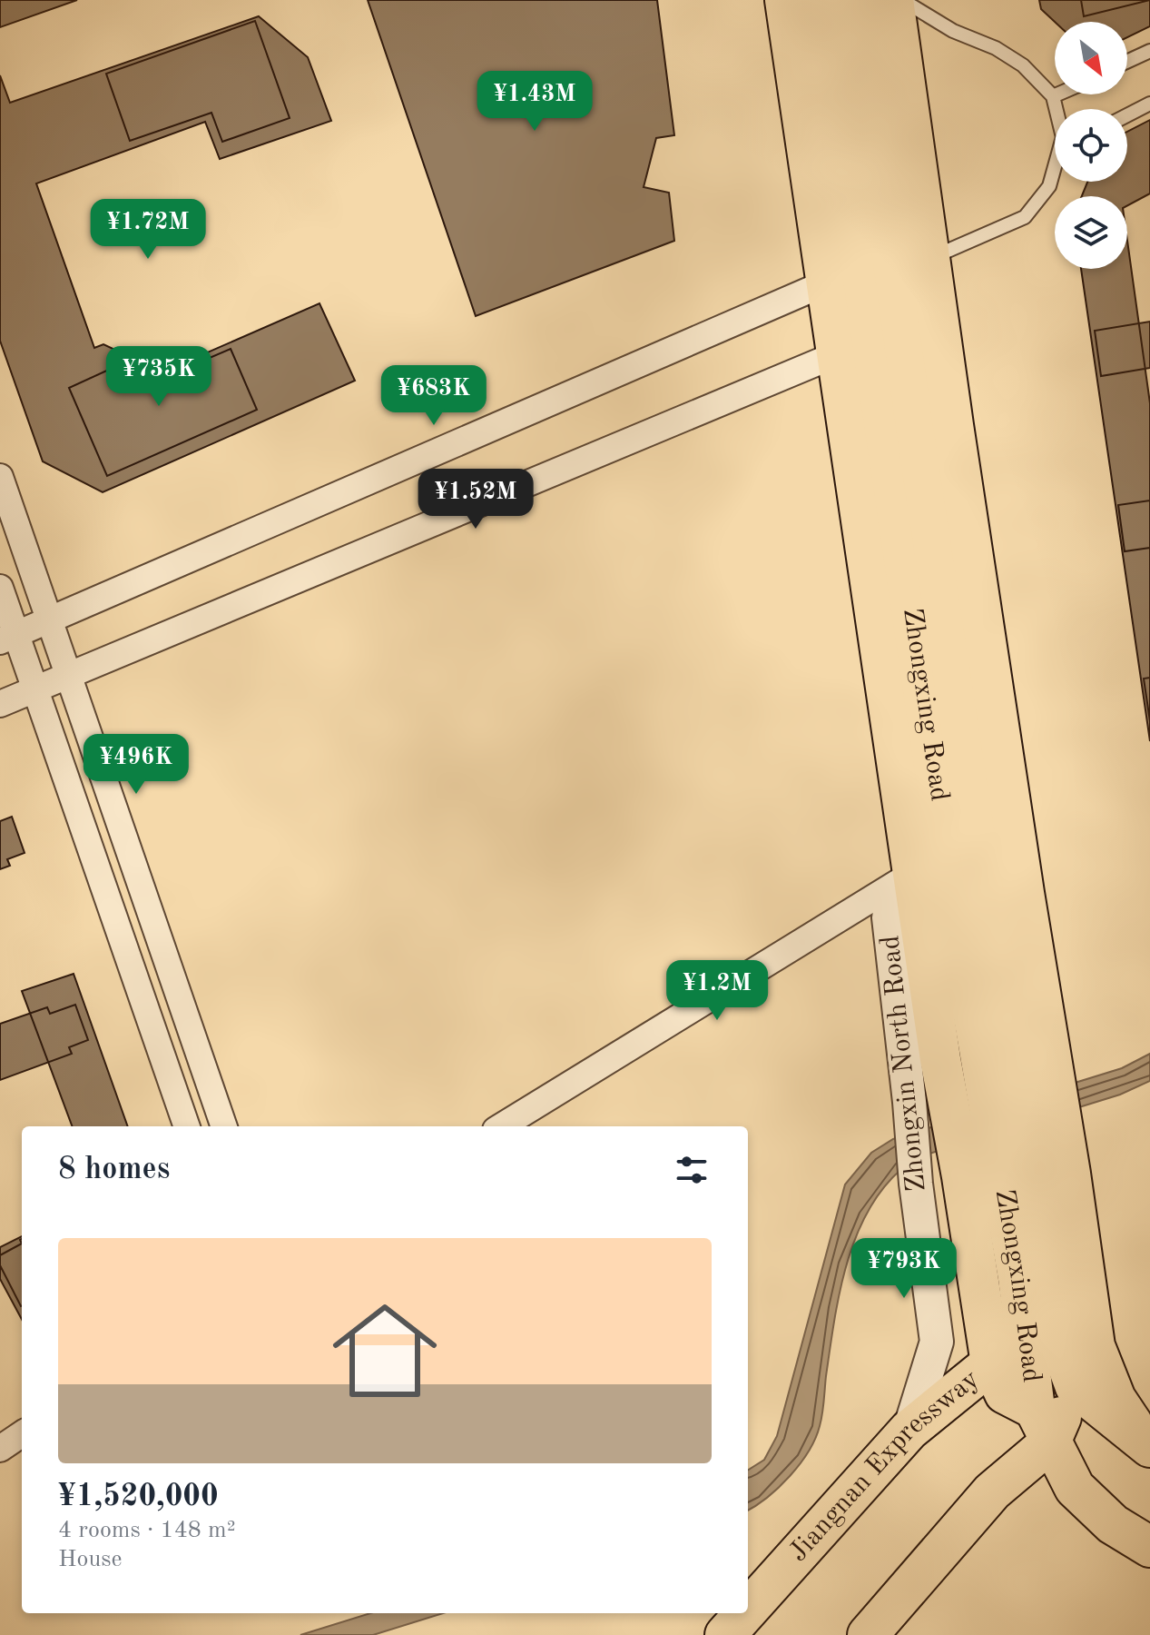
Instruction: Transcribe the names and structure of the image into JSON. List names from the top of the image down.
{
  "streets": {
    "main road": ["Zhongxing Road", "Jiangnan Expressway"],
    "street": ["Zhongxin North Road"]
  },
  "crossings": [
    ["Zhongxing Road", "Jiangnan Expressway"],
    ["Zhongxin North Road", "Jiangnan Expressway"]
  ],
  "north": "bottom right",
  "page": {
    "price": [
      "¥1.43M",
      "¥1.72M",
      "¥735K",
      "¥683K",
      "¥1.52M",
      "¥496K",
      "¥1.2M",
      "¥793K"
    ],
    "heading": "8 homes",
    "list": [
      {
        "name": "¥1,520,000",
        "note": "4 rooms · 148 m² · House"
      }
    ]
  }
}
